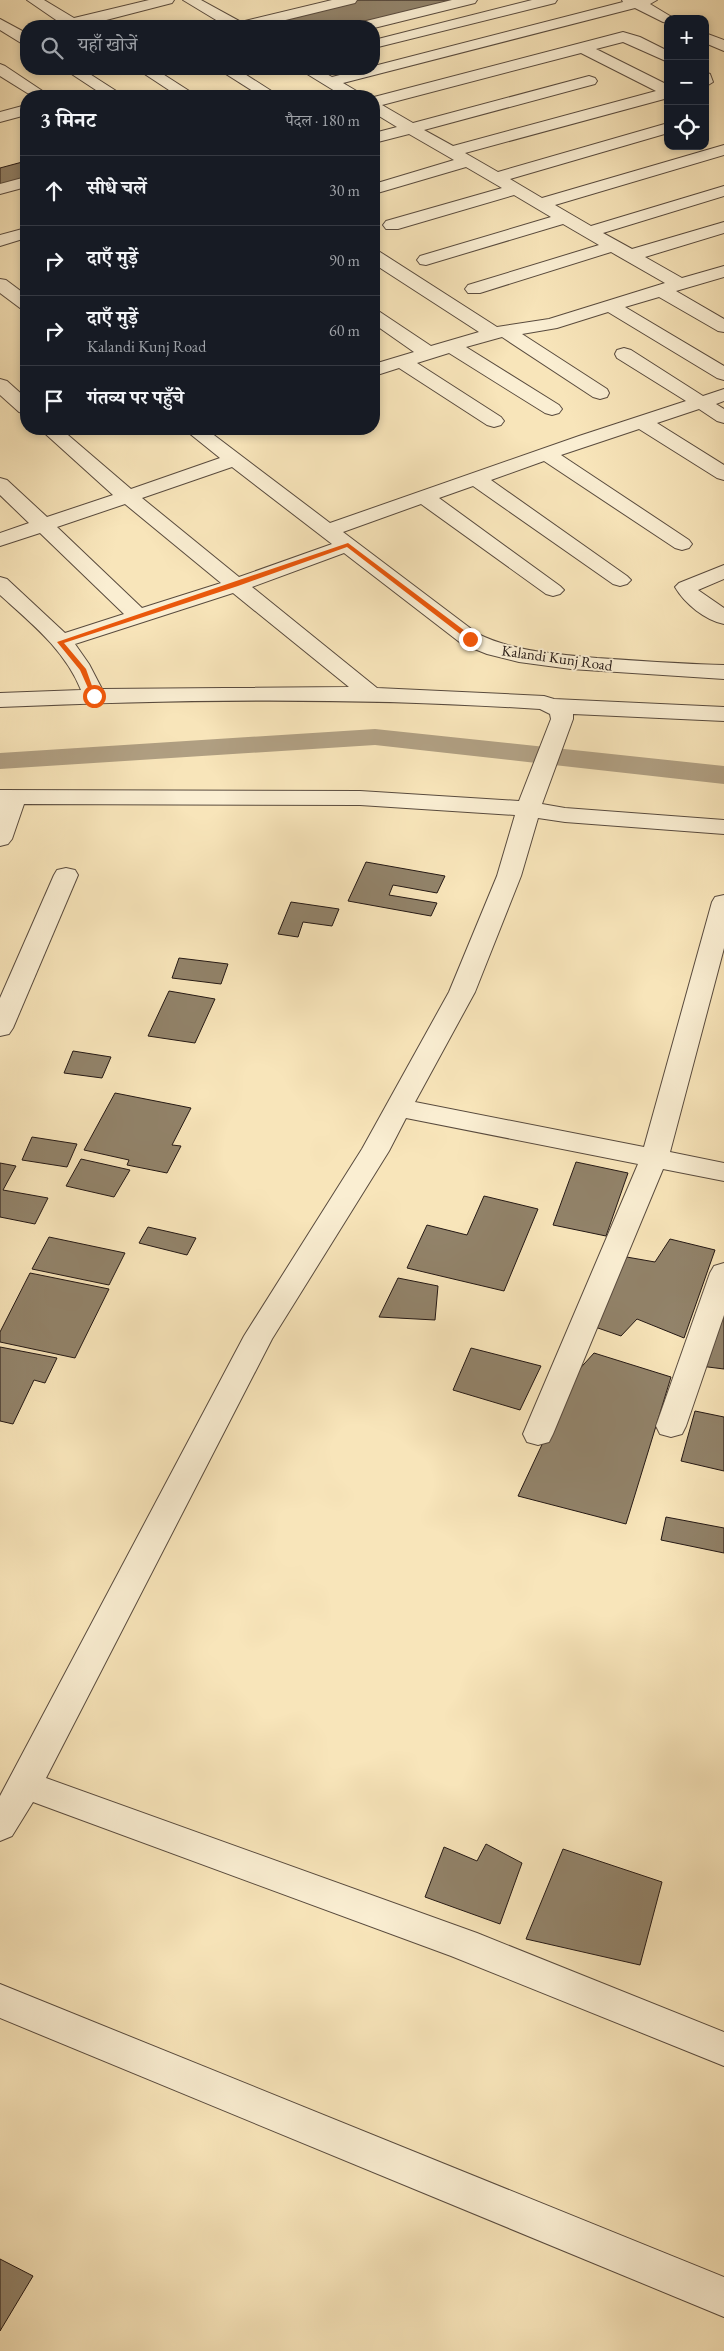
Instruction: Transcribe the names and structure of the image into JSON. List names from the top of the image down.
{
  "streets": {
    "street": ["Kalandi Kunj Road"]
  },
  "page": {
    "map_buttons": ["+", "−"],
    "search": "यहाँ खोजें",
    "heading": ["3 मिनट", "पैदल · 180 m"],
    "list": [
      ["सीधे चलें", "30 m"],
      ["दाएँ मुड़ें", "90 m"],
      ["दाएँ मुड़ें", "Kalandi Kunj Road", "60 m"],
      "गंतव्य पर पहुँचे"
    ]
  }
}
